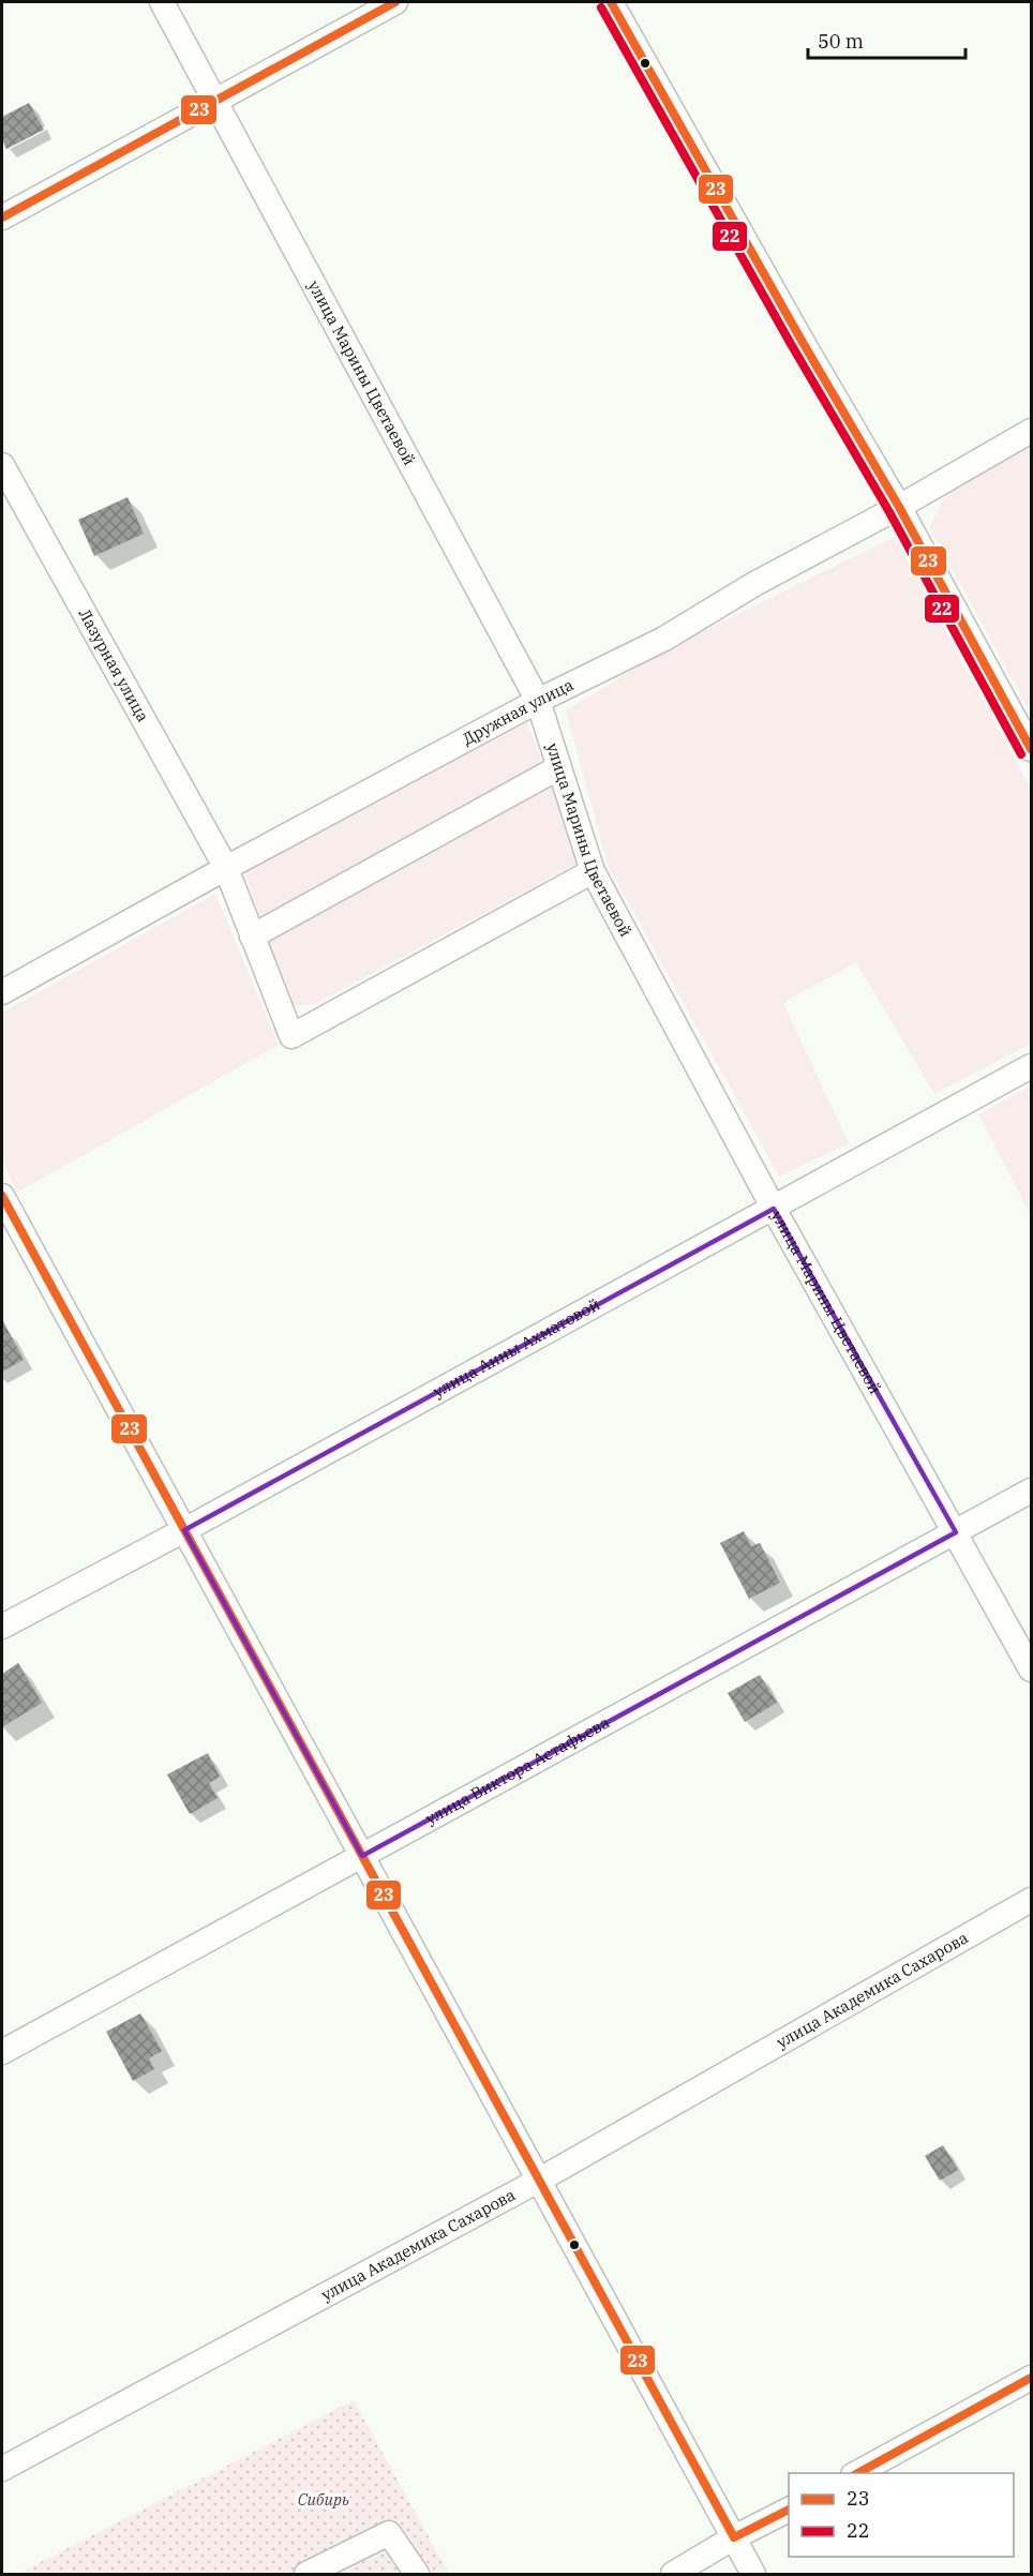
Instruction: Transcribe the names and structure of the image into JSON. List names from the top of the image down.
{
  "streets": {
    "street": [
      "улица Марины Цветаевой",
      "Лазурная улица",
      "Дружная улица",
      "улица Анны Ахматовой",
      "улица Виктора Астафьева",
      "улица Академика Сахарова"
    ]
  },
  "crossings": [
    ["улица Марины Цветаевой", "Лазурная улица"],
    ["улица Марины Цветаевой", "Дружная улица"],
    ["улица Марины Цветаевой", "улица Анны Ахматовой"],
    ["улица Марины Цветаевой", "улица Виктора Астафьева"],
    ["Лазурная улица", "Дружная улица"]
  ],
  "parks": ["Сибирь"],
  "lines": ["transit line 23", "transit line 22"],
  "legend": ["23", "22"],
  "scale_bar": "50 m"
}
